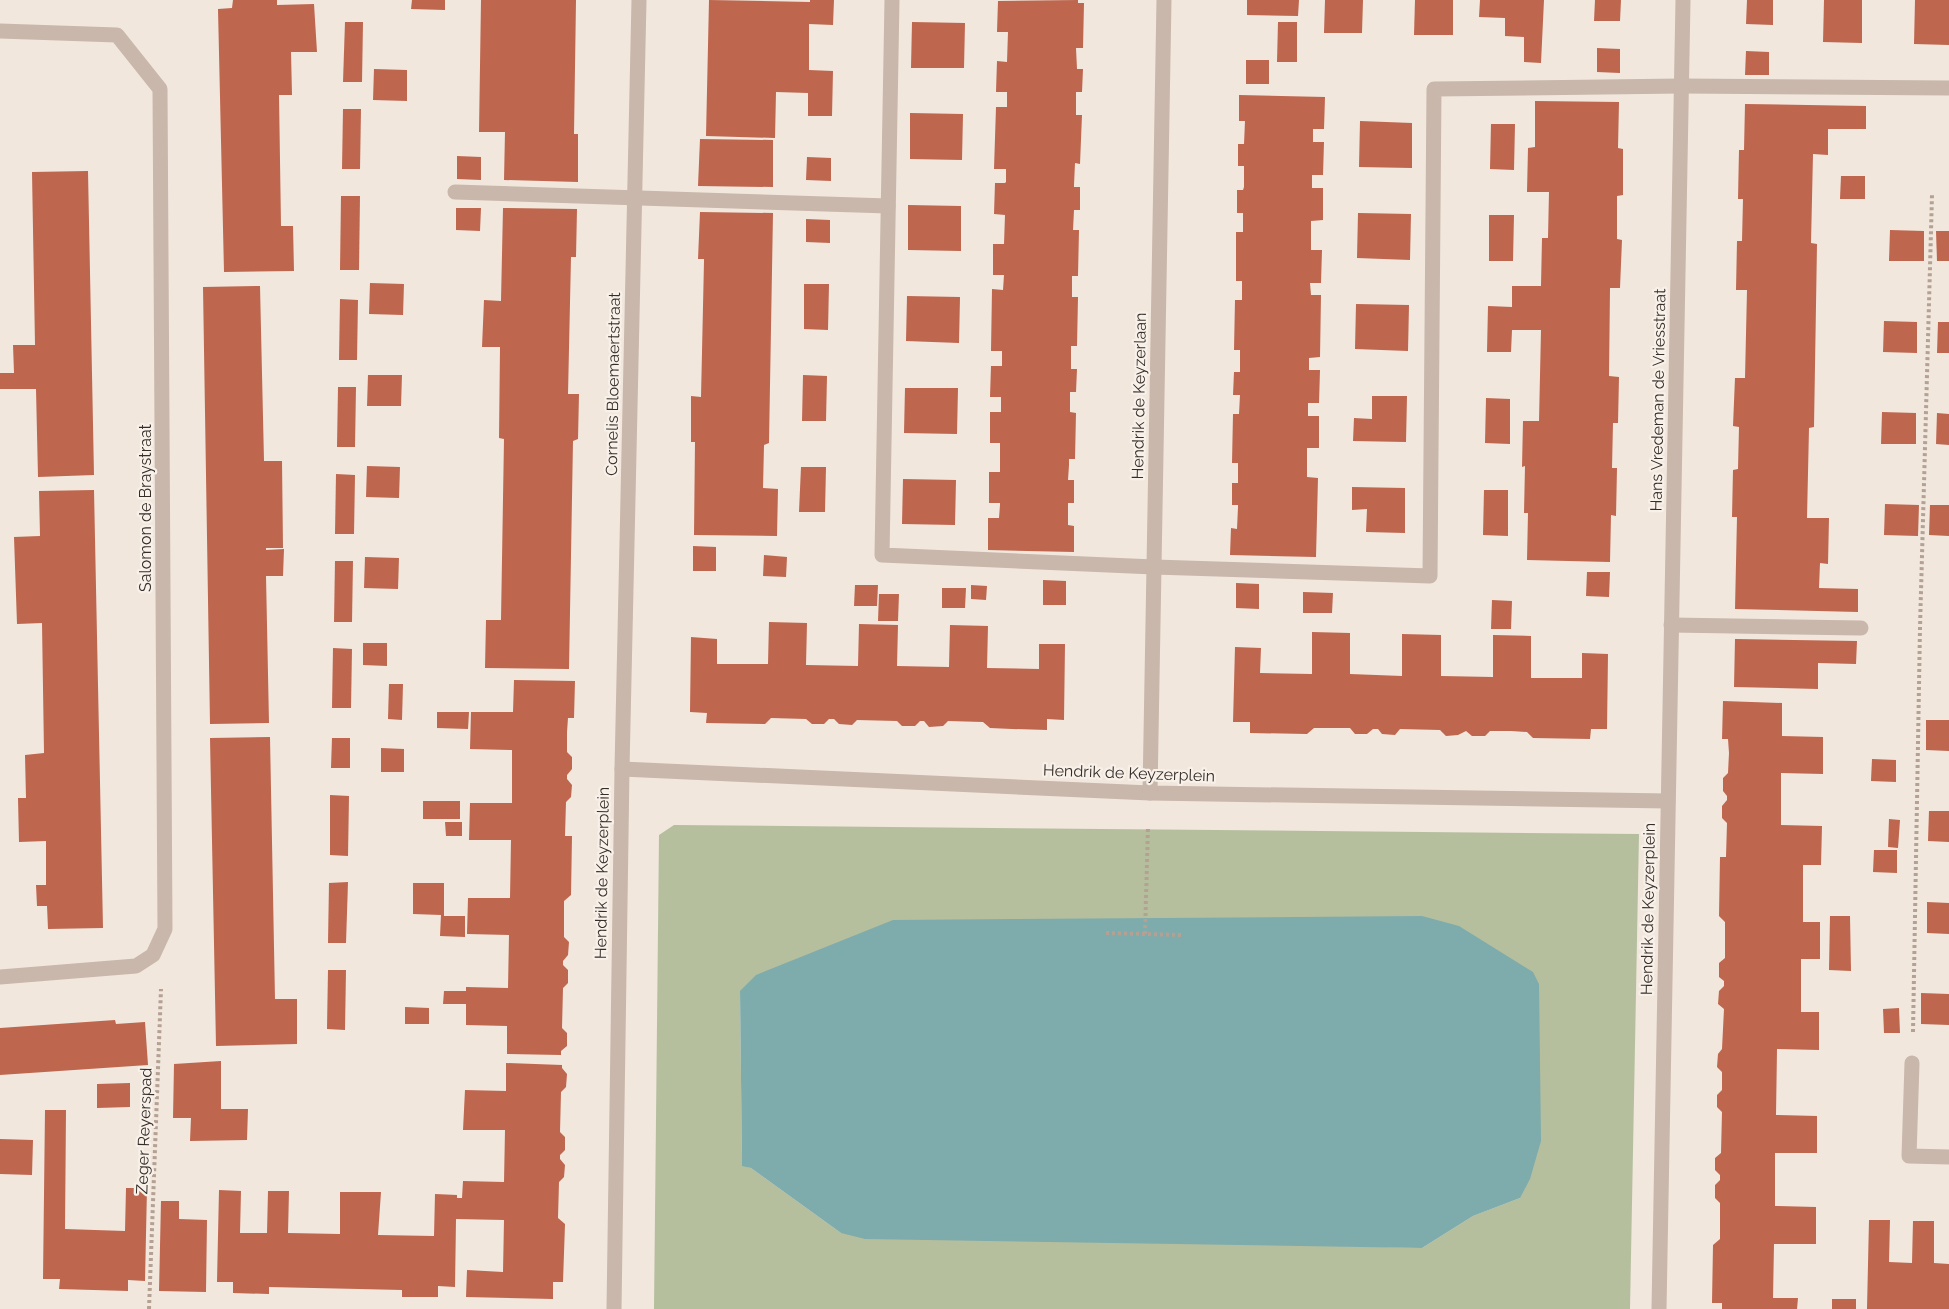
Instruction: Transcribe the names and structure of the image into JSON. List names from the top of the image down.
{
  "streets": {
    "street": [
      "Cornelis Bloemaertstraat",
      "Hendrik de Keyzerlaan",
      "Hans Vredeman de Vriesstraat",
      "Salomon de Braystraat",
      "Hendrik de Keyzerplein"
    ],
    "path": ["Zeger Reyerspad"]
  },
  "crossings": [
    ["Cornelis Bloemaertstraat", "Hendrik de Keyzerplein"],
    ["Hendrik de Keyzerlaan", "Hendrik de Keyzerplein"],
    ["Hans Vredeman de Vriesstraat", "Hendrik de Keyzerplein"],
    ["Salomon de Braystraat", "Zeger Reyerspad"]
  ]
}
